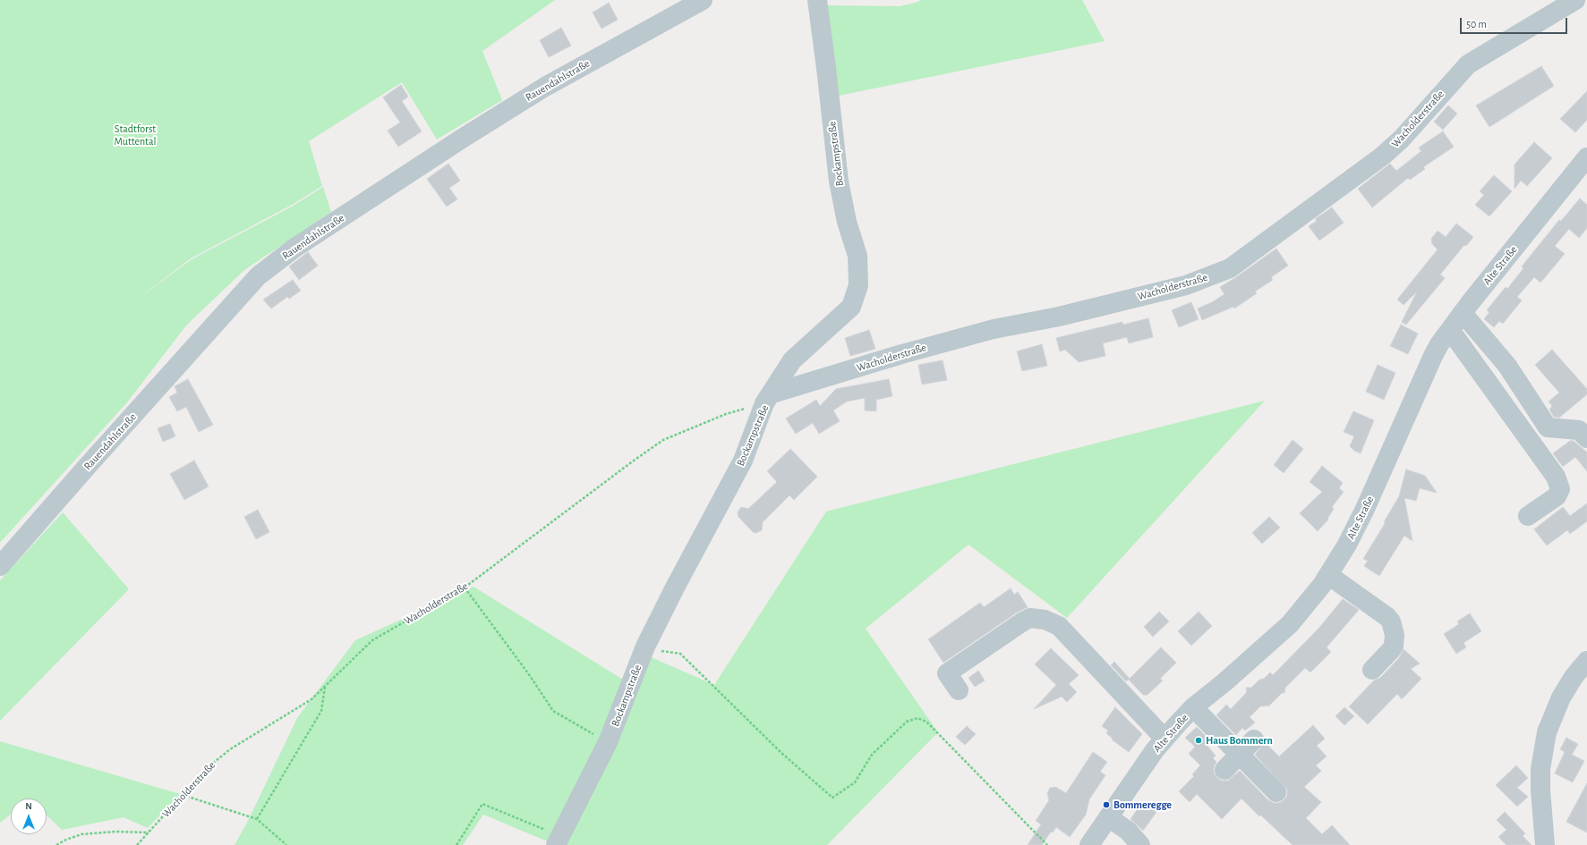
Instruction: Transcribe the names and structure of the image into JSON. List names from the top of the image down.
{
  "streets": {
    "street": [
      "Rauendahlstraße",
      "Wacholderstraße",
      "Bockampstraße",
      "Alte Straße"
    ]
  },
  "crossings": [
    ["Wacholderstraße", "Bockampstraße"]
  ],
  "parks": ["Stadtforst Muttental"],
  "places": ["Haus Bommern", "Bommeregge"],
  "scale_bar": "50 m",
  "north": "top"
}
